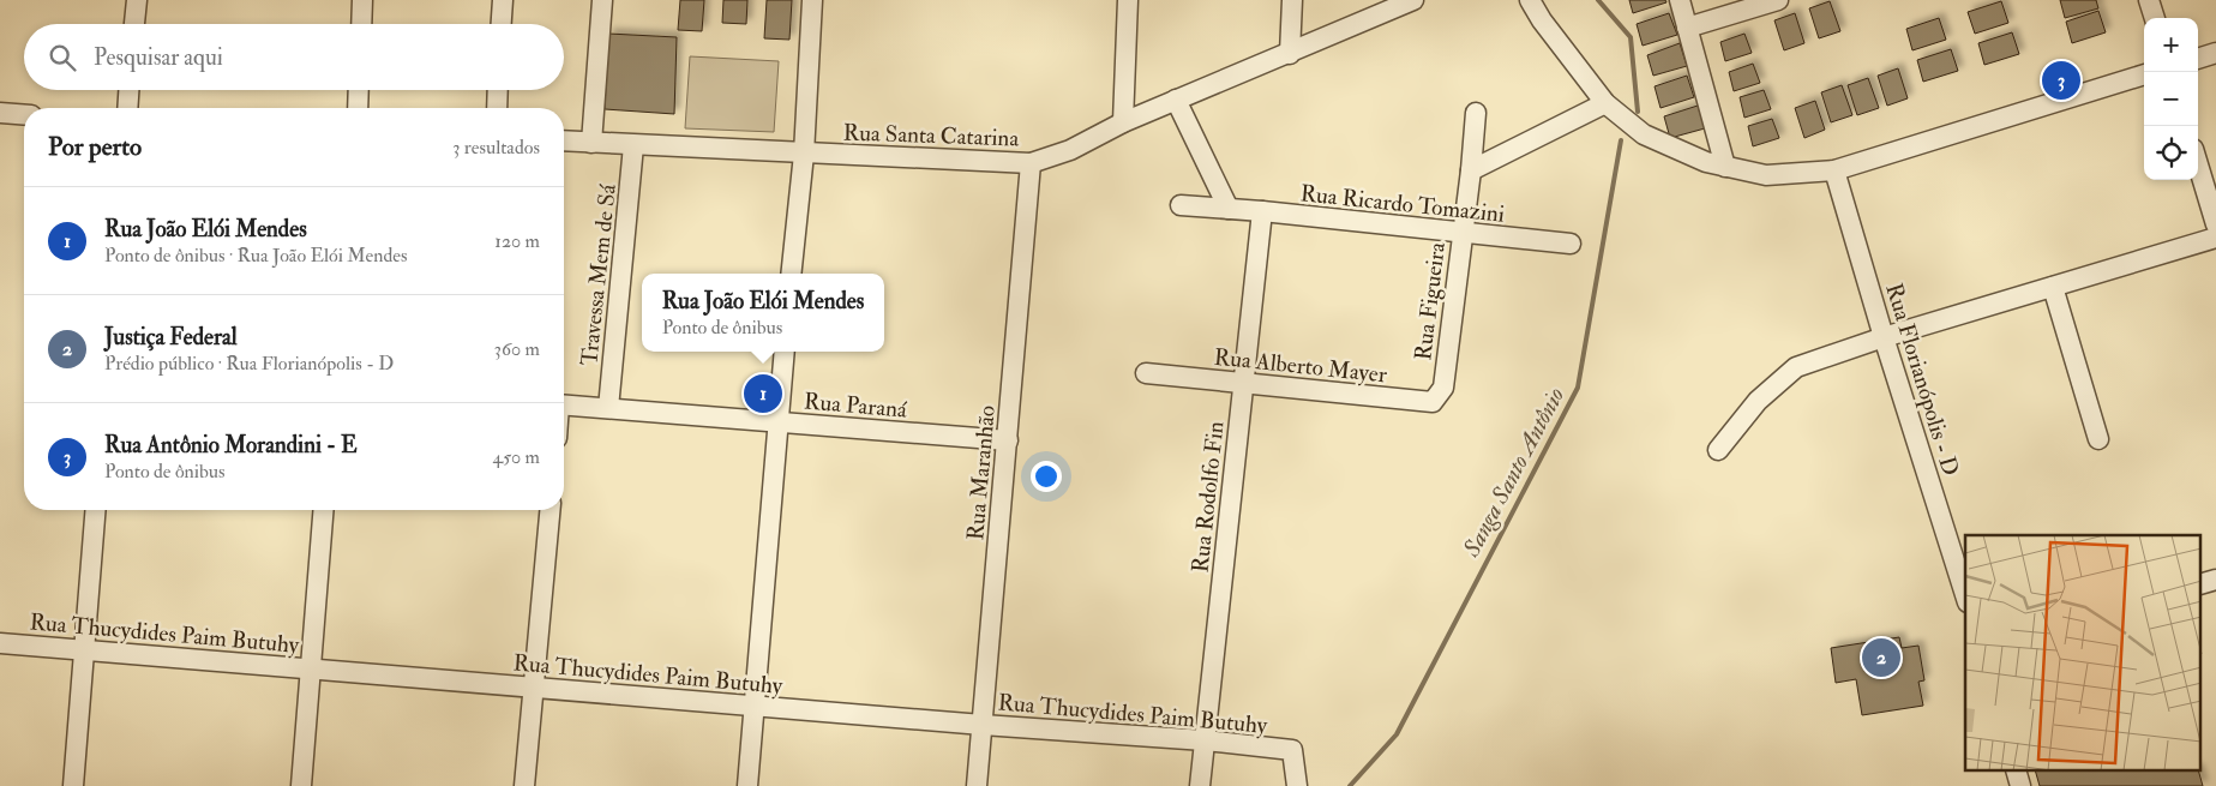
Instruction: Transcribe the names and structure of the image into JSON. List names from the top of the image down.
{
  "streets": {
    "street": [
      "Rua Santa Catarina",
      "Rua Ricardo Tomazini",
      "Travessa Mem de Sá",
      "Rua Figueira",
      "Rua Alberto Mayer",
      "Rua Florianópolis - D",
      "Rua Paraná",
      "Rua Maranhão",
      "Rua Rodolfo Fin",
      "Rua Thucydides Paim Butuhy"
    ]
  },
  "crossings": [
    ["Rua Santa Catarina", "Travessa Mem de Sá"],
    ["Rua Santa Catarina", "Rua Maranhão"],
    ["Rua Ricardo Tomazini", "Rua Figueira"],
    ["Rua Ricardo Tomazini", "Rua Rodolfo Fin"],
    ["Travessa Mem de Sá", "Rua Paraná"],
    ["Rua Figueira", "Rua Alberto Mayer"],
    ["Rua Alberto Mayer", "Rua Rodolfo Fin"],
    ["Rua Paraná", "Rua Maranhão"],
    ["Rua Maranhão", "Rua Thucydides Paim Butuhy"],
    ["Rua Rodolfo Fin", "Rua Thucydides Paim Butuhy"]
  ],
  "water": ["Sanga Santo Antônio"],
  "page": {
    "map_buttons": ["+", "−"],
    "search": "Pesquisar aqui",
    "pins": ["3", "1", "2"],
    "heading": ["Por perto", "3 resultados"],
    "list": [
      {
        "mark": "1",
        "name": "Rua João Elói Mendes",
        "note": "Ponto de ônibus · Rua João Elói Mendes",
        "value": "120 m"
      },
      {
        "mark": "2",
        "name": "Justiça Federal",
        "note": "Prédio público · Rua Florianópolis - D",
        "value": "360 m"
      },
      {
        "mark": "3",
        "name": "Rua Antônio Morandini - E",
        "note": "Ponto de ônibus",
        "value": "450 m"
      }
    ],
    "popup": ["Rua João Elói Mendes", "Ponto de ônibus"]
  }
}
